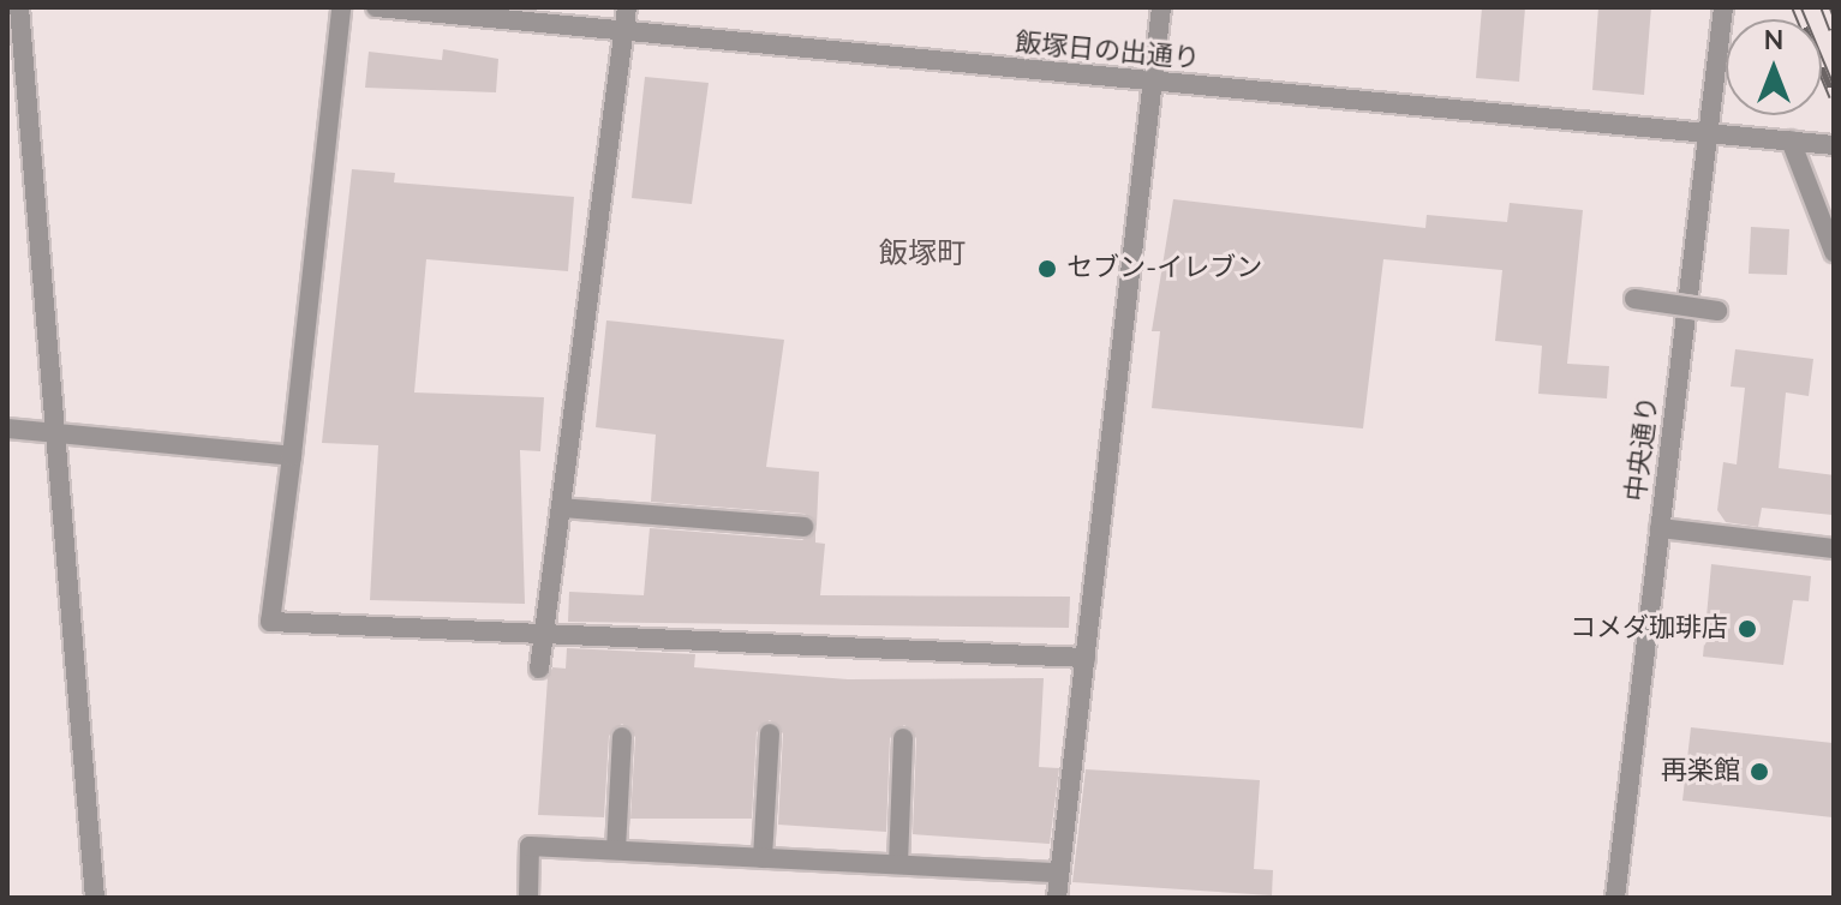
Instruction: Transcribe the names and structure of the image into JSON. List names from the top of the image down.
{
  "streets": {
    "street": ["飯塚日の出通り", "中央通り"]
  },
  "crossings": [
    ["飯塚日の出通り", "中央通り"]
  ],
  "districts": ["飯塚町"],
  "places": ["セブン-イレブン", "コメダ珈琲店", "再楽館"],
  "north": "top"
}
